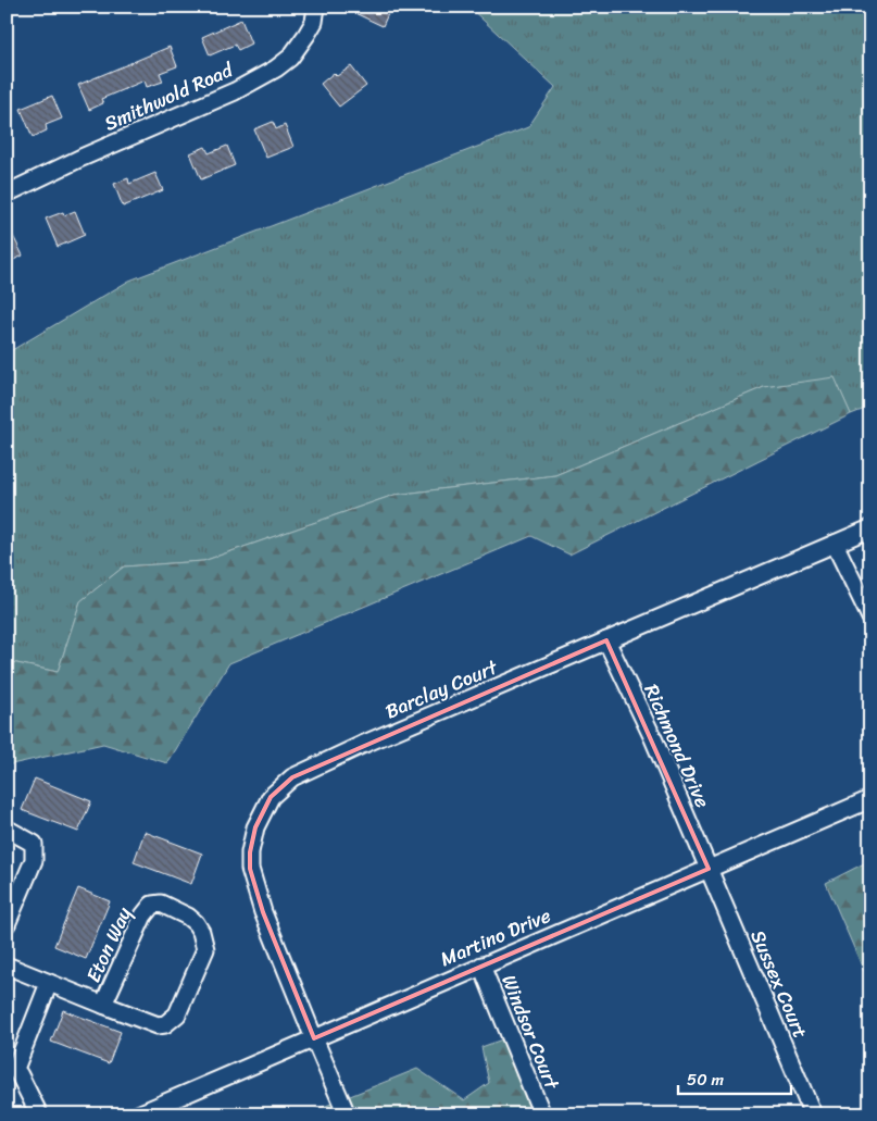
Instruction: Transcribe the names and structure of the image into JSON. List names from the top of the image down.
{
  "streets": {
    "street": [
      "Smithwold Road",
      "Barclay Court",
      "Richmond Drive",
      "Martino Drive",
      "Eton Way",
      "Sussex Court",
      "Windsor Court"
    ]
  },
  "crossings": [
    ["Barclay Court", "Richmond Drive"],
    ["Barclay Court", "Martino Drive"],
    ["Richmond Drive", "Martino Drive"],
    ["Richmond Drive", "Sussex Court"],
    ["Martino Drive", "Sussex Court"],
    ["Martino Drive", "Windsor Court"]
  ],
  "scale_bar": "50 m"
}
